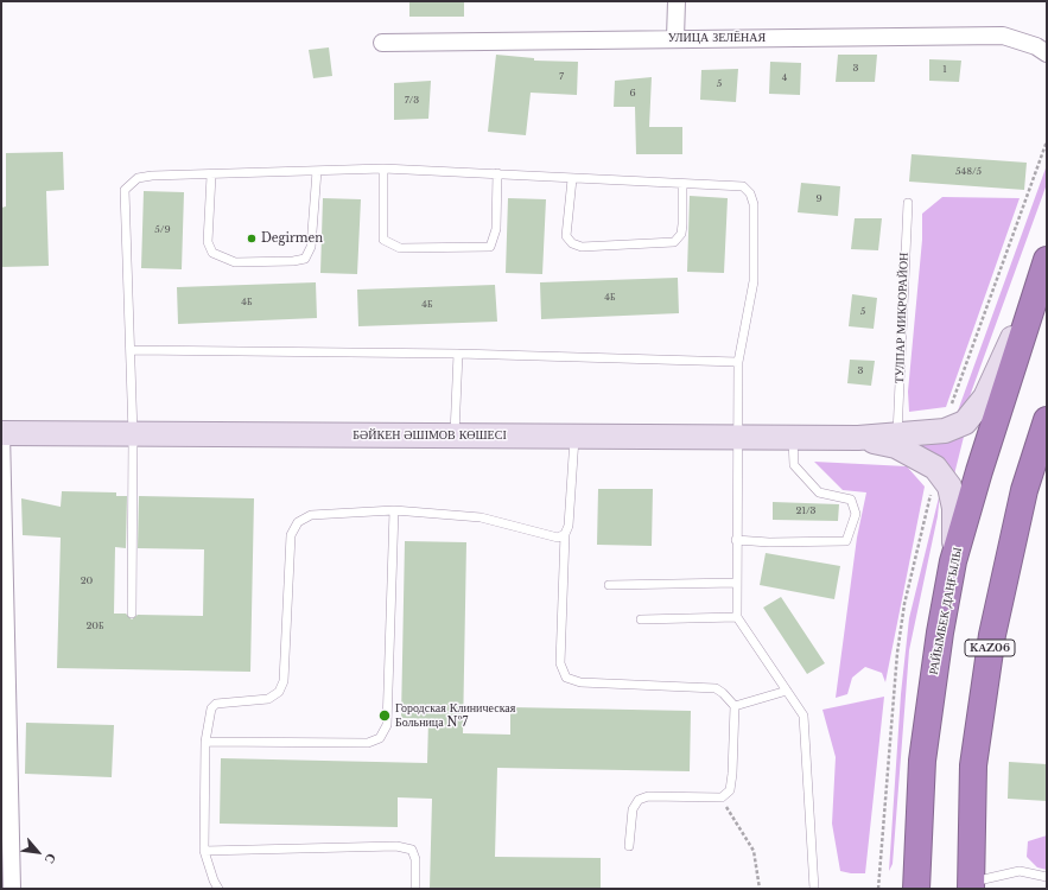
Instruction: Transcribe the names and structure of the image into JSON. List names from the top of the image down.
{
  "streets": {
    "highway": ["РАЙЫМБЕК ДАҢҒЫЛЫ", "KАZ06"],
    "main road": ["БӘЙКЕН ӘШІМОВ КӨШЕСІ"],
    "street": ["УЛИЦА ЗЕЛЁНАЯ"],
    "lane": ["ТУЛПАР МИКРОРАЙОН"]
  },
  "places": ["Degirmen", "Городская Клиническая Больница №7"],
  "house_numbers": [
    "3",
    "1",
    "7",
    "4",
    "5",
    "6",
    "7/3",
    "548/5",
    "9",
    "5/9",
    "4Б",
    "4Б",
    "4Б",
    "5",
    "3",
    "21/3",
    "20",
    "20Б"
  ],
  "north": "bottom right"
}
